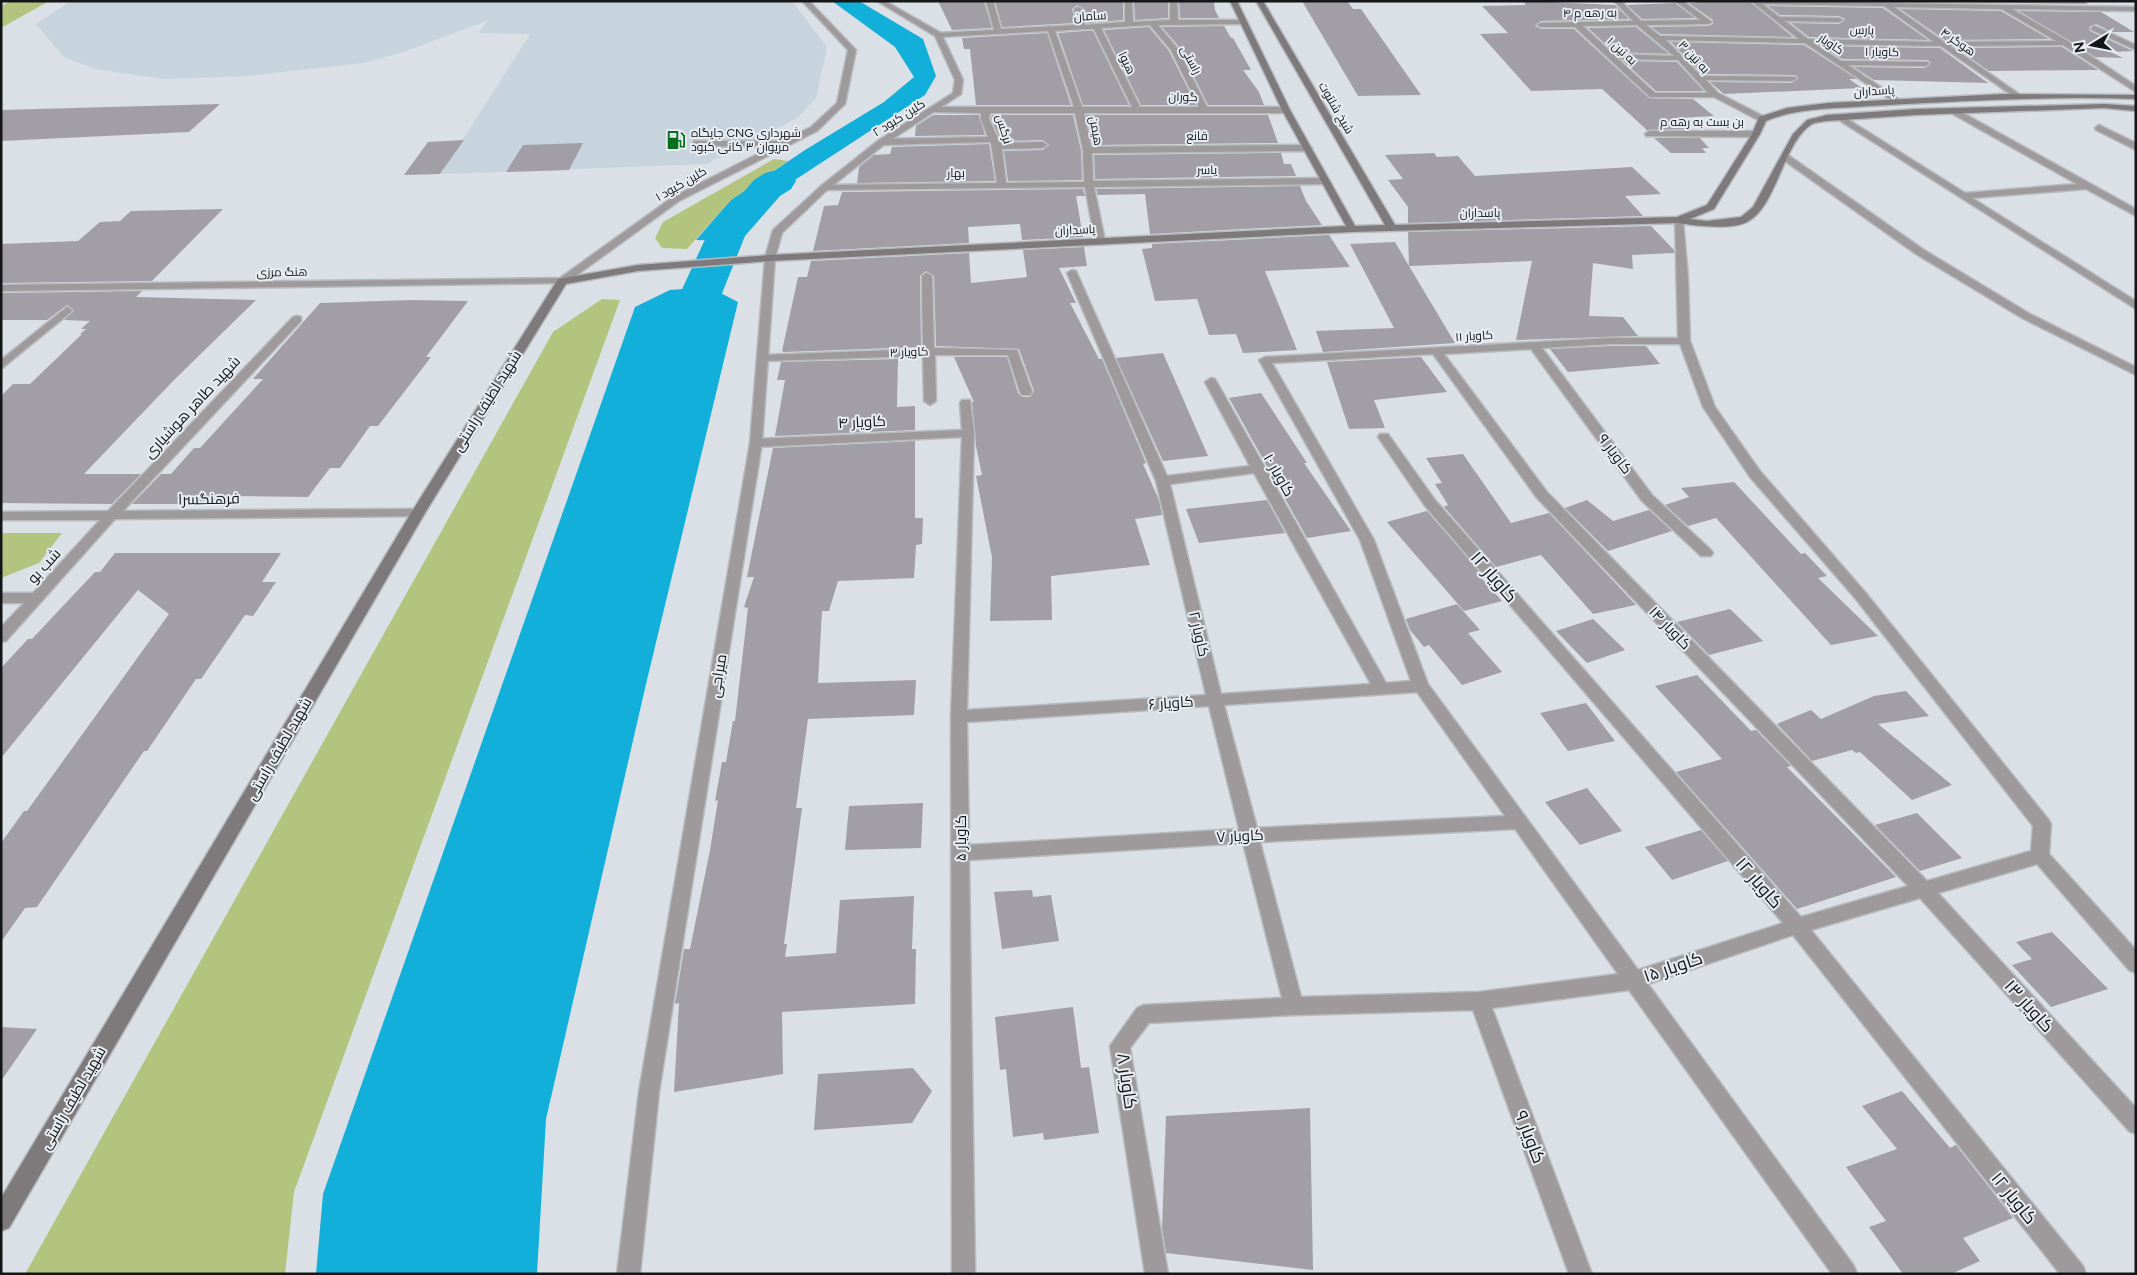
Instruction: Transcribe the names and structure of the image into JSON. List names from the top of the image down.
{
  "streets": {
    "main road": ["پاسداران", "شیخ شلتوت", "شهید لطیف راستی"],
    "street": [
      "به رهه م ۴",
      "سامان",
      "پارس",
      "هوگر ۴",
      "کاویار",
      "به تین ۱",
      "کاویار ۱",
      "به تین ۳",
      "راستی",
      "هیوا",
      "گوران",
      "کلین کبود ۲",
      "بن بست به رهه م",
      "نرگس",
      "هیمن",
      "قانع",
      "یاسر",
      "بهار",
      "کلین کبود ۱",
      "هنگ مرزی",
      "کاویار ۱۱",
      "کاویار ۳",
      "شهید طاهر هوشیاری",
      "کاویار ۴",
      "کاویار ۹",
      "کاویار ۱۰",
      "فرهنگسرا",
      "شب بو",
      "کاویار ۱۲",
      "کاویار ۱۴",
      "کاویار ۲",
      "میراجی",
      "کاویار ۶",
      "کاویار ۷",
      "کاویار ۵",
      "کاویار ۱۵",
      "کاویار ۱۳",
      "کاویار ۸"
    ]
  },
  "crossings": [
    ["به رهه م ۴", "به تین ۱"],
    ["به رهه م ۴", "به تین ۳"],
    ["سامان", "راستی"],
    ["سامان", "هیوا"],
    ["سامان", "کلین کبود ۲"],
    ["سامان", "هیمن"],
    ["پارس", "هوگر ۴"],
    ["پارس", "کاویار"],
    ["پارس", "به تین ۳"],
    ["هوگر ۴", "پاسداران"],
    ["کاویار", "کاویار ۱"],
    ["کاویار", "پاسداران"],
    ["به تین ۱", "به تین ۳"],
    ["به تین ۳", "پاسداران"],
    ["راستی", "گوران"],
    ["هیوا", "گوران"],
    ["پاسداران", "شیخ شلتوت"],
    ["پاسداران", "کلین کبود ۲"],
    ["پاسداران", "بن بست به رهه م"],
    ["پاسداران", "هیمن"],
    ["پاسداران", "کلین کبود ۱"],
    ["پاسداران", "هنگ مرزی"],
    ["پاسداران", "شهید لطیف راستی"],
    ["پاسداران", "میراجی"],
    ["گوران", "کلین کبود ۲"],
    ["گوران", "نرگس"],
    ["گوران", "هیمن"],
    ["کلین کبود ۲", "بهار"],
    ["کلین کبود ۲", "میراجی"],
    ["نرگس", "بهار"],
    ["هیمن", "قانع"],
    ["هیمن", "یاسر"],
    ["هیمن", "بهار"],
    ["یاسر", "بهار"],
    ["کلین کبود ۱", "هنگ مرزی"],
    ["کلین کبود ۱", "شهید لطیف راستی"],
    ["هنگ مرزی", "شهید لطیف راستی"],
    ["کاویار ۱۱", "کاویار ۹"],
    ["کاویار ۱۱", "کاویار ۱۴"],
    ["کاویار ۱۱", "کاویار ۶"],
    ["کاویار ۳", "میراجی"],
    ["شهید لطیف راستی", "فرهنگسرا"],
    ["شهید طاهر هوشیاری", "فرهنگسرا"],
    ["شهید طاهر هوشیاری", "شب بو"],
    ["کاویار ۴", "میراجی"],
    ["کاویار ۴", "کاویار ۵"],
    ["کاویار ۹", "کاویار ۱۵"],
    ["کاویار ۱۰", "کاویار ۶"],
    ["فرهنگسرا", "شب بو"],
    ["کاویار ۱۲", "کاویار ۱۵"],
    ["کاویار ۱۴", "کاویار ۱۵"],
    ["کاویار ۱۴", "کاویار ۱۳"],
    ["کاویار ۲", "کاویار ۶"],
    ["کاویار ۲", "کاویار ۷"],
    ["کاویار ۲", "کاویار ۱۵"],
    ["کاویار ۲", "کاویار ۸"],
    ["کاویار ۶", "کاویار ۵"],
    ["کاویار ۷", "کاویار ۵"],
    ["کاویار ۱۵", "کاویار ۱۳"],
    ["کاویار ۱۵", "کاویار ۸"]
  ],
  "places": {
    "fuel station": ["جایگاه CNG شهرداری مریوان ۳ کانی کبود"]
  },
  "north": "left"
}
